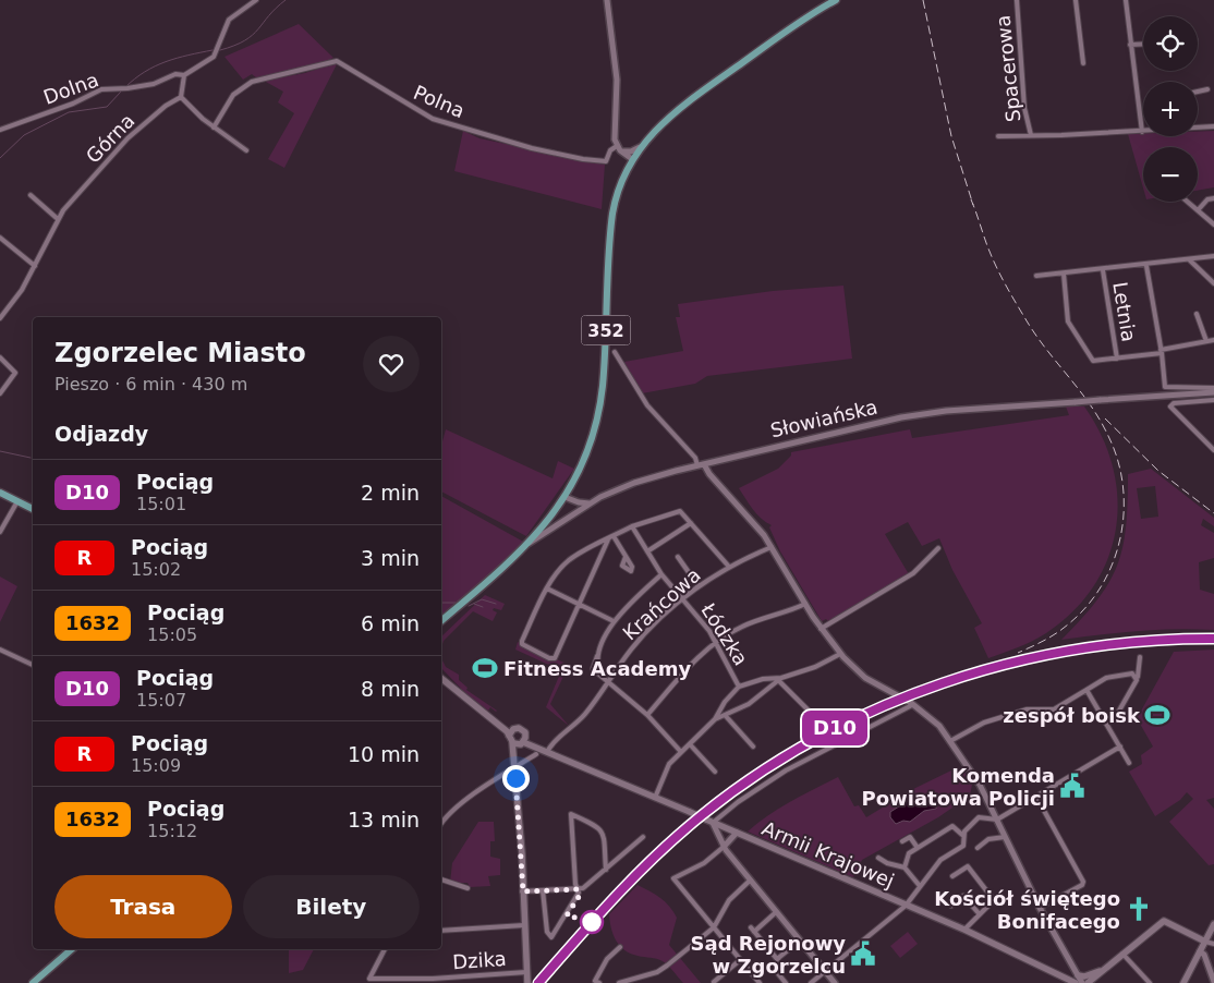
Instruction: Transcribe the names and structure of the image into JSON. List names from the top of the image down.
{
  "streets": {
    "main road": ["352", "Armii Krajowej"],
    "street": [
      "Spacerowa",
      "Dolna",
      "Polna",
      "Górna",
      "Letnia",
      "Słowiańska",
      "Krańcowa",
      "Łódzka",
      "Dzika"
    ]
  },
  "crossings": [
    ["352", "Słowiańska"],
    ["Krańcowa", "Łódzka"],
    ["Krańcowa", "Armii Krajowej"]
  ],
  "places": {
    "sports": ["Fitness Academy", "zespół boisk"],
    "public building": ["Komenda Powiatowa Policji", "Sąd Rejonowy w Zgorzelcu"],
    "church": ["Kościół świętego Bonifacego"]
  },
  "page": {
    "on_map": "D10",
    "map_buttons": ["+", "−"],
    "heading": [
      ["Zgorzelec Miasto", "Pieszo · 6 min · 430 m"],
      "Odjazdy"
    ],
    "list": [
      {
        "mark": "D10",
        "name": "Pociąg",
        "note": "15:01",
        "value": "2 min"
      },
      {
        "mark": "R",
        "name": "Pociąg",
        "note": "15:02",
        "value": "3 min"
      },
      {
        "mark": "1632",
        "name": "Pociąg",
        "note": "15:05",
        "value": "6 min"
      },
      {
        "mark": "D10",
        "name": "Pociąg",
        "note": "15:07",
        "value": "8 min"
      },
      {
        "mark": "R",
        "name": "Pociąg",
        "note": "15:09",
        "value": "10 min"
      },
      {
        "mark": "1632",
        "name": "Pociąg",
        "note": "15:12",
        "value": "13 min"
      }
    ],
    "buttons": ["Trasa", "Bilety"]
  }
}
